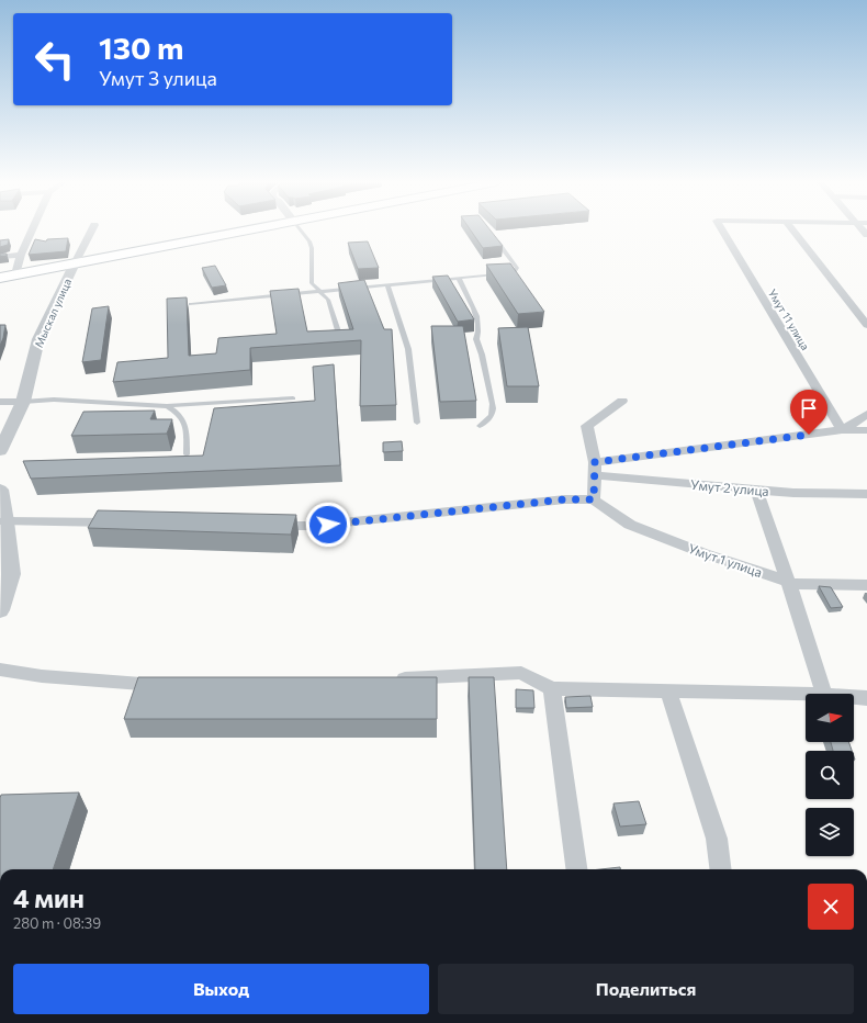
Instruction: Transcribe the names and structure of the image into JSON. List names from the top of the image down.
{
  "streets": {
    "street": [
      "Мыскал улица",
      "Умут 11 улица",
      "Умут 2 улица",
      "Умут 1 улица"
    ]
  },
  "north": "right",
  "page": {
    "turn": ["130 m", "Умут 3 улица"],
    "heading": ["4 мин", "280 m · 08:39"],
    "buttons": ["Выход", "Поделиться"]
  }
}
